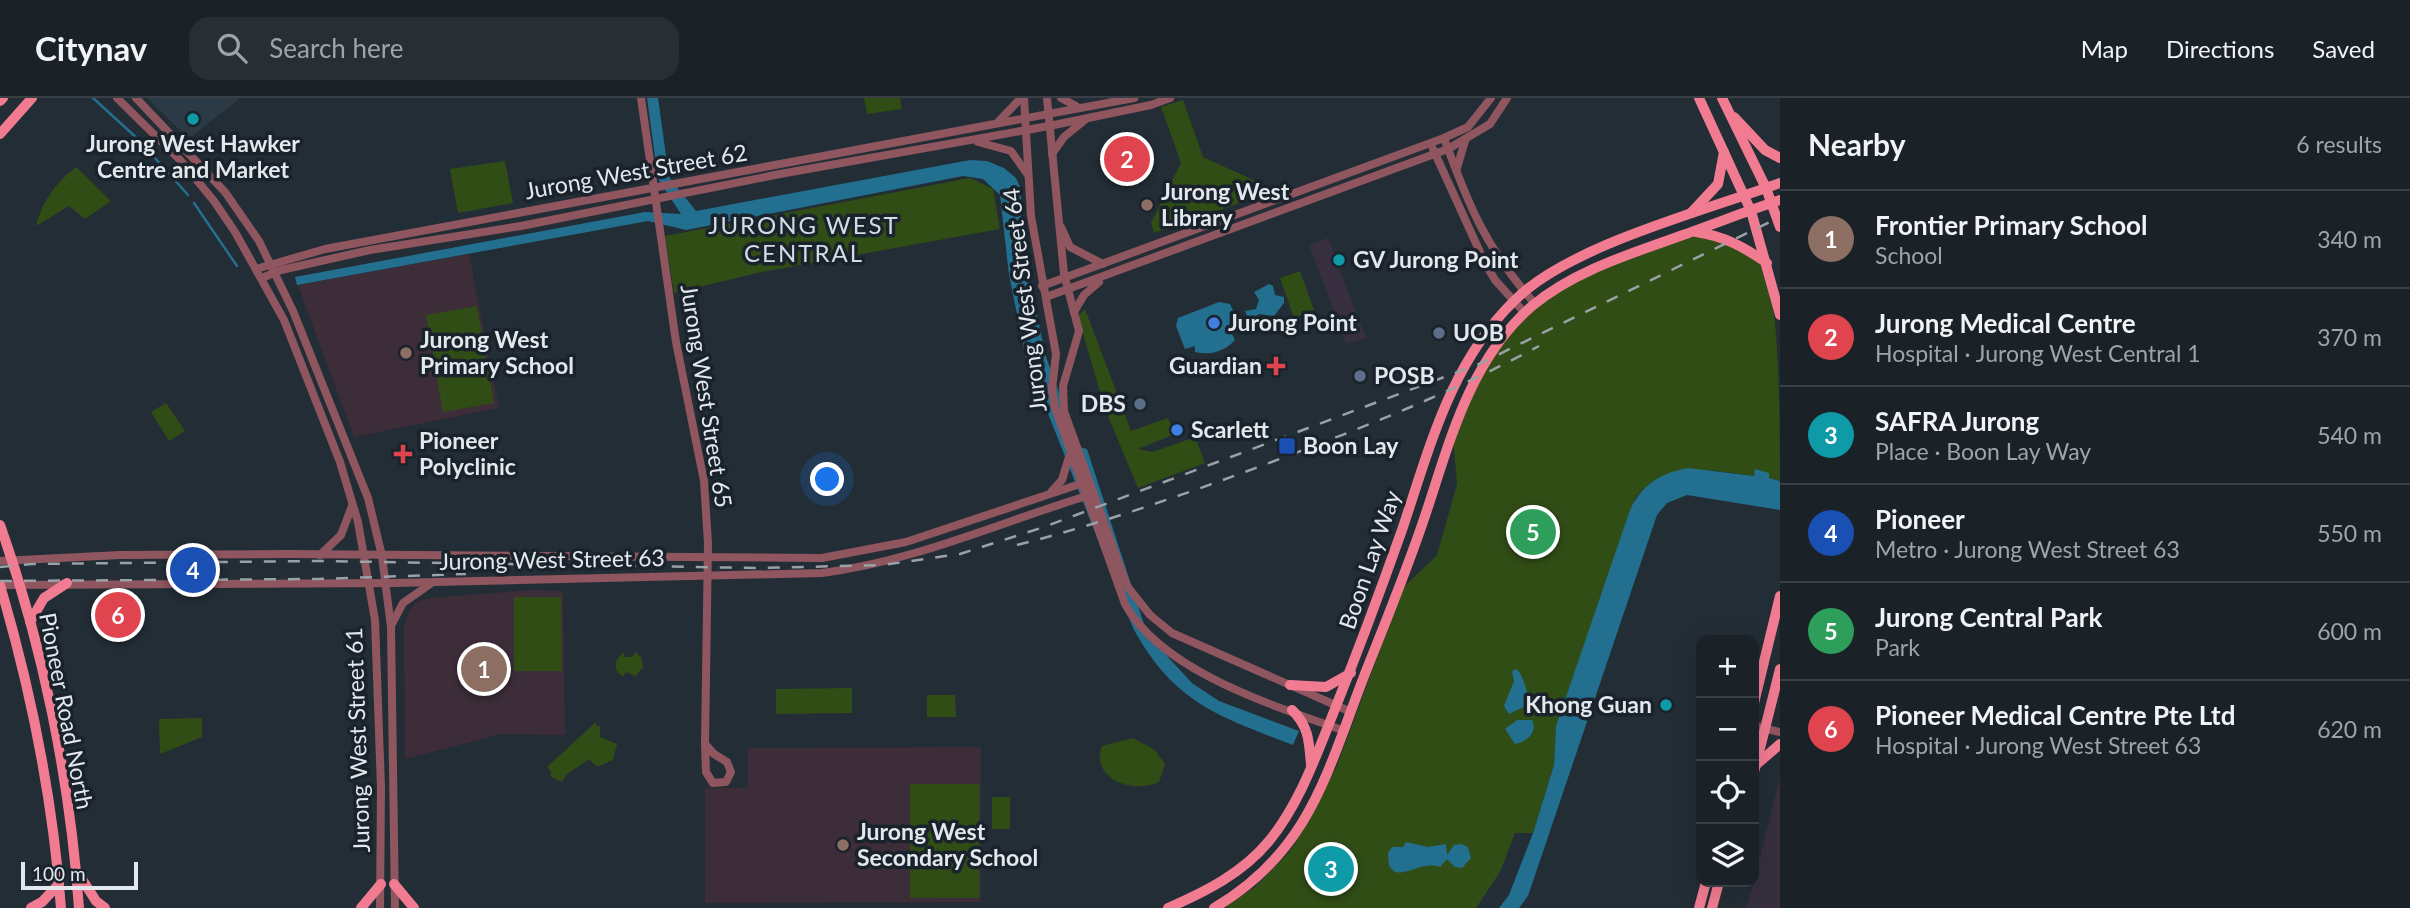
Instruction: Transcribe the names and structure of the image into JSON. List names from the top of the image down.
{
  "streets": {
    "main road": ["Boon Lay Way", "Pioneer Road North"],
    "street": [
      "Jurong West Street 62",
      "Jurong West Street 64",
      "Jurong West Street 65",
      "Jurong West Street 63",
      "Jurong West Street 61"
    ]
  },
  "crossings": [
    ["Jurong West Street 62", "Jurong West Street 64"],
    ["Jurong West Street 62", "Jurong West Street 65"],
    ["Jurong West Street 62", "Jurong West Street 61"],
    ["Jurong West Street 64", "Jurong West Street 63"],
    ["Jurong West Street 64", "Boon Lay Way"],
    ["Jurong West Street 65", "Jurong West Street 63"],
    ["Jurong West Street 63", "Pioneer Road North"],
    ["Jurong West Street 63", "Jurong West Street 61"]
  ],
  "districts": ["JURONG WEST CENTRAL"],
  "places": {
    "other": [
      "Jurong West Hawker Centre and Market",
      "Jurong West Library",
      "GV Jurong Point",
      "Jurong Point",
      "UOB",
      "Jurong West Primary School",
      "POSB",
      "DBS",
      "Scarlett",
      "Khong Guan",
      "Jurong West Secondary School"
    ],
    "health": ["Guardian", "Pioneer Polyclinic"],
    "transit": ["Boon Lay"]
  },
  "scale_bar": "100 m",
  "page": {
    "header": "Citynav",
    "search": "Search here",
    "nav": ["Map", "Directions", "Saved"],
    "heading": ["Nearby", "6 results"],
    "pins": [
      "2",
      "5",
      "4",
      "6",
      "1",
      "3"
    ],
    "list": [
      {
        "mark": "1",
        "name": "Frontier Primary School",
        "note": "School",
        "value": "340 m"
      },
      {
        "mark": "2",
        "name": "Jurong Medical Centre",
        "note": "Hospital · Jurong West Central 1",
        "value": "370 m"
      },
      {
        "mark": "3",
        "name": "SAFRA Jurong",
        "note": "Place · Boon Lay Way",
        "value": "540 m"
      },
      {
        "mark": "4",
        "name": "Pioneer",
        "note": "Metro · Jurong West Street 63",
        "value": "550 m"
      },
      {
        "mark": "5",
        "name": "Jurong Central Park",
        "note": "Park",
        "value": "600 m"
      },
      {
        "mark": "6",
        "name": "Pioneer Medical Centre Pte Ltd",
        "note": "Hospital · Jurong West Street 63",
        "value": "620 m"
      }
    ],
    "map_buttons": ["+", "−"],
    "scale": "100 m"
  }
}
